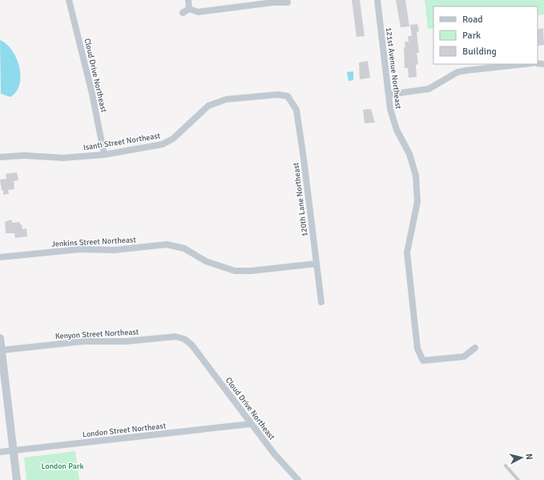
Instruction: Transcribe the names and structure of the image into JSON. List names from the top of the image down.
{
  "streets": {
    "street": [
      "121st Avenue Northeast",
      "Cloud Drive Northeast",
      "Isanti Street Northeast",
      "120th Lane Northeast",
      "Jenkins Street Northeast",
      "Kenyon Street Northeast",
      "London Street Northeast"
    ]
  },
  "crossings": [
    ["Cloud Drive Northeast", "Isanti Street Northeast"],
    ["Cloud Drive Northeast", "Kenyon Street Northeast"],
    ["Cloud Drive Northeast", "London Street Northeast"],
    ["Isanti Street Northeast", "120th Lane Northeast"],
    ["120th Lane Northeast", "Jenkins Street Northeast"]
  ],
  "parks": ["London Park"],
  "legend": ["Road", "Park", "Building"],
  "north": "right"
}
